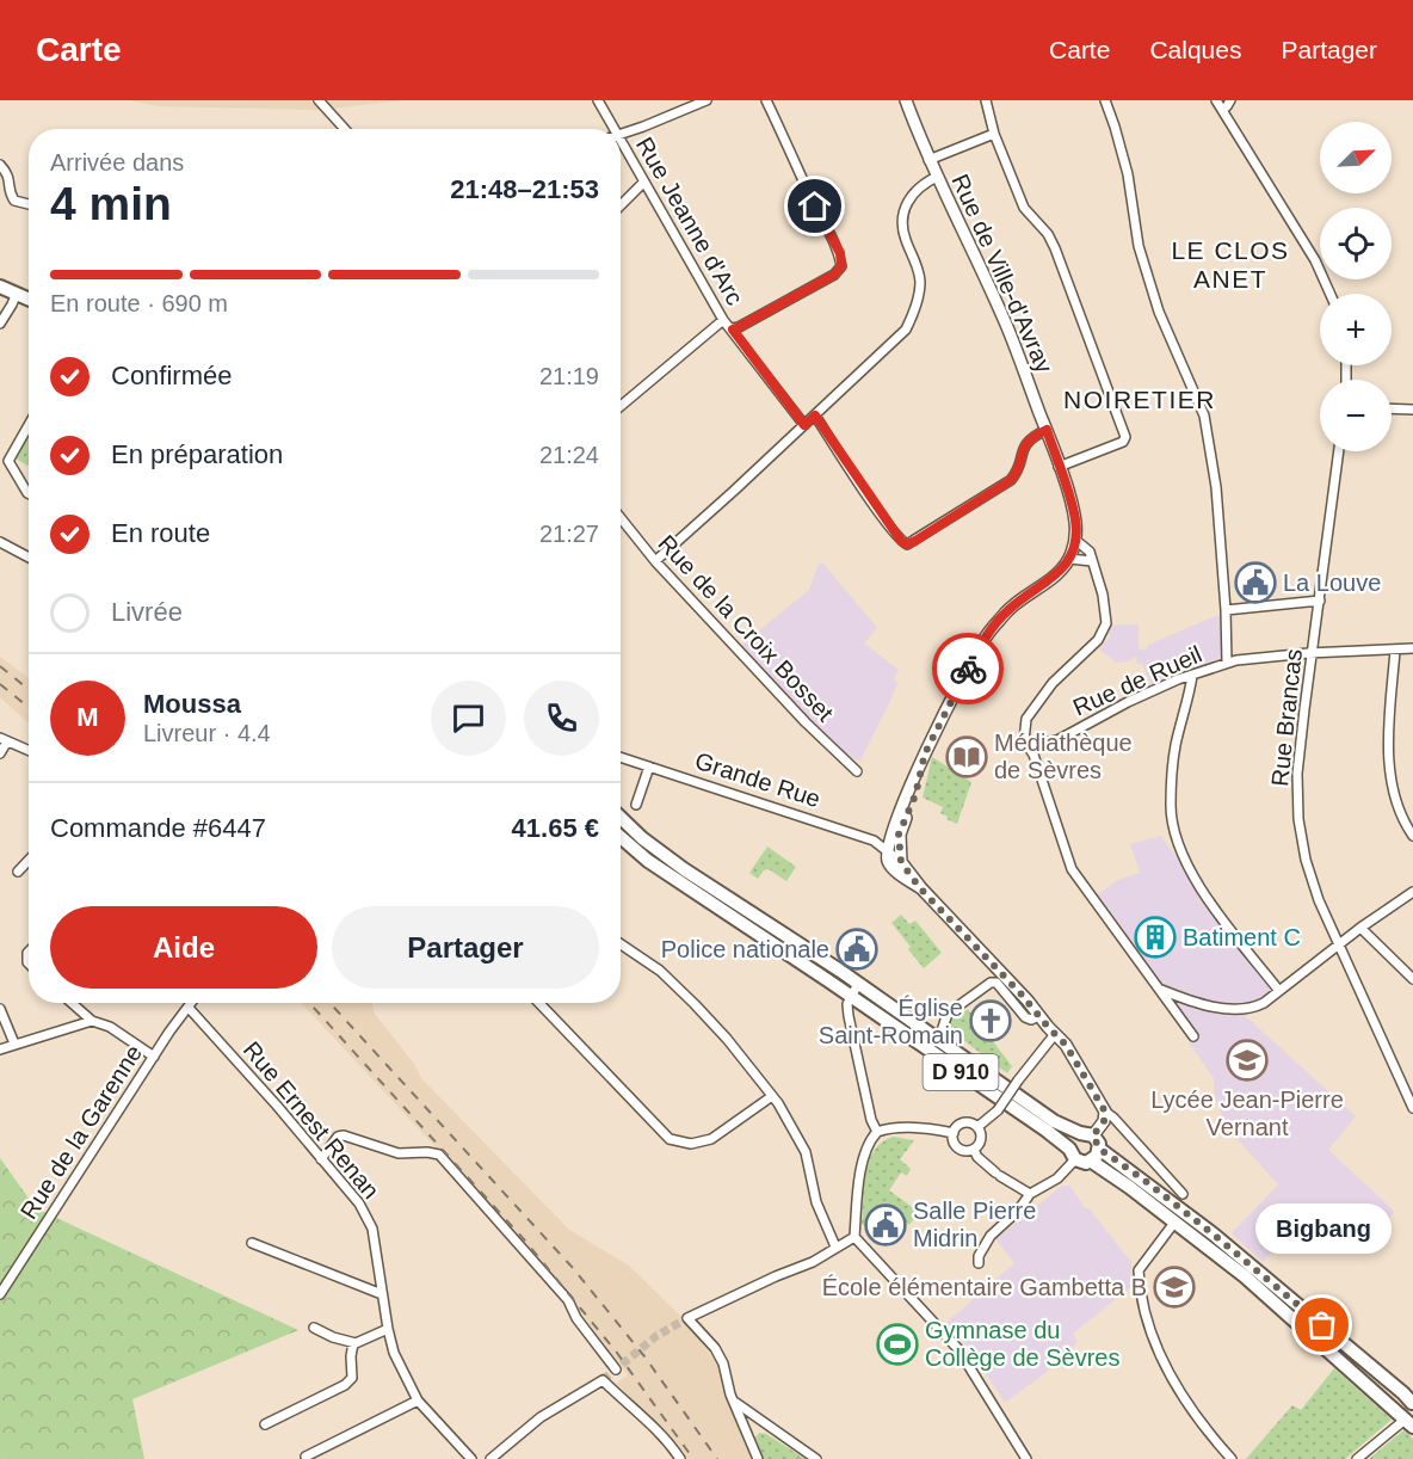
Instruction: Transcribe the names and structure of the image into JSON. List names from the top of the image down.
{
  "streets": {
    "main road": ["Rue de Ville-d'Avray", "Grande Rue", "D 910"],
    "street": [
      "Rue Jeanne d'Arc",
      "Rue de la Croix Bosset",
      "Rue de Rueil",
      "Rue Brancas",
      "Rue Ernest Renan",
      "Rue de la Garenne"
    ]
  },
  "crossings": [
    ["Rue de Ville-d'Avray", "Grande Rue"],
    ["Rue de Rueil", "Rue Brancas"],
    ["Rue Ernest Renan", "Rue de la Garenne"]
  ],
  "districts": ["LE CLOS ANET", "NOIRETIER"],
  "places": {
    "public building": ["La Louve", "Police nationale", "Salle Pierre Midrin"],
    "library": ["Médiathèque de Sèvres"],
    "building": ["Batiment C"],
    "church": ["Église Saint-Romain"],
    "school or university": ["Lycée Jean-Pierre Vernant", "École élémentaire Gambetta B"],
    "other": ["Bigbang"],
    "sports": ["Gymnase du Collège de Sèvres"]
  },
  "north": "top right",
  "page": {
    "header": "Carte",
    "nav": ["Carte", "Calques", "Partager"],
    "map_buttons": ["+", "−"],
    "heading": ["4 min", "Arrivée dans", "21:48–21:53"],
    "panel": [
      "Moussa",
      "Livreur · 4.4",
      "Commande #6447",
      "41.65 €"
    ],
    "bar": "En route · 690 m",
    "list": [
      ["Confirmée", "21:19"],
      ["En préparation", "21:24"],
      ["En route", "21:27"],
      "Livrée"
    ],
    "round": "M",
    "buttons": ["Aide", "Partager"],
    "bubble": "Bigbang"
  }
}
